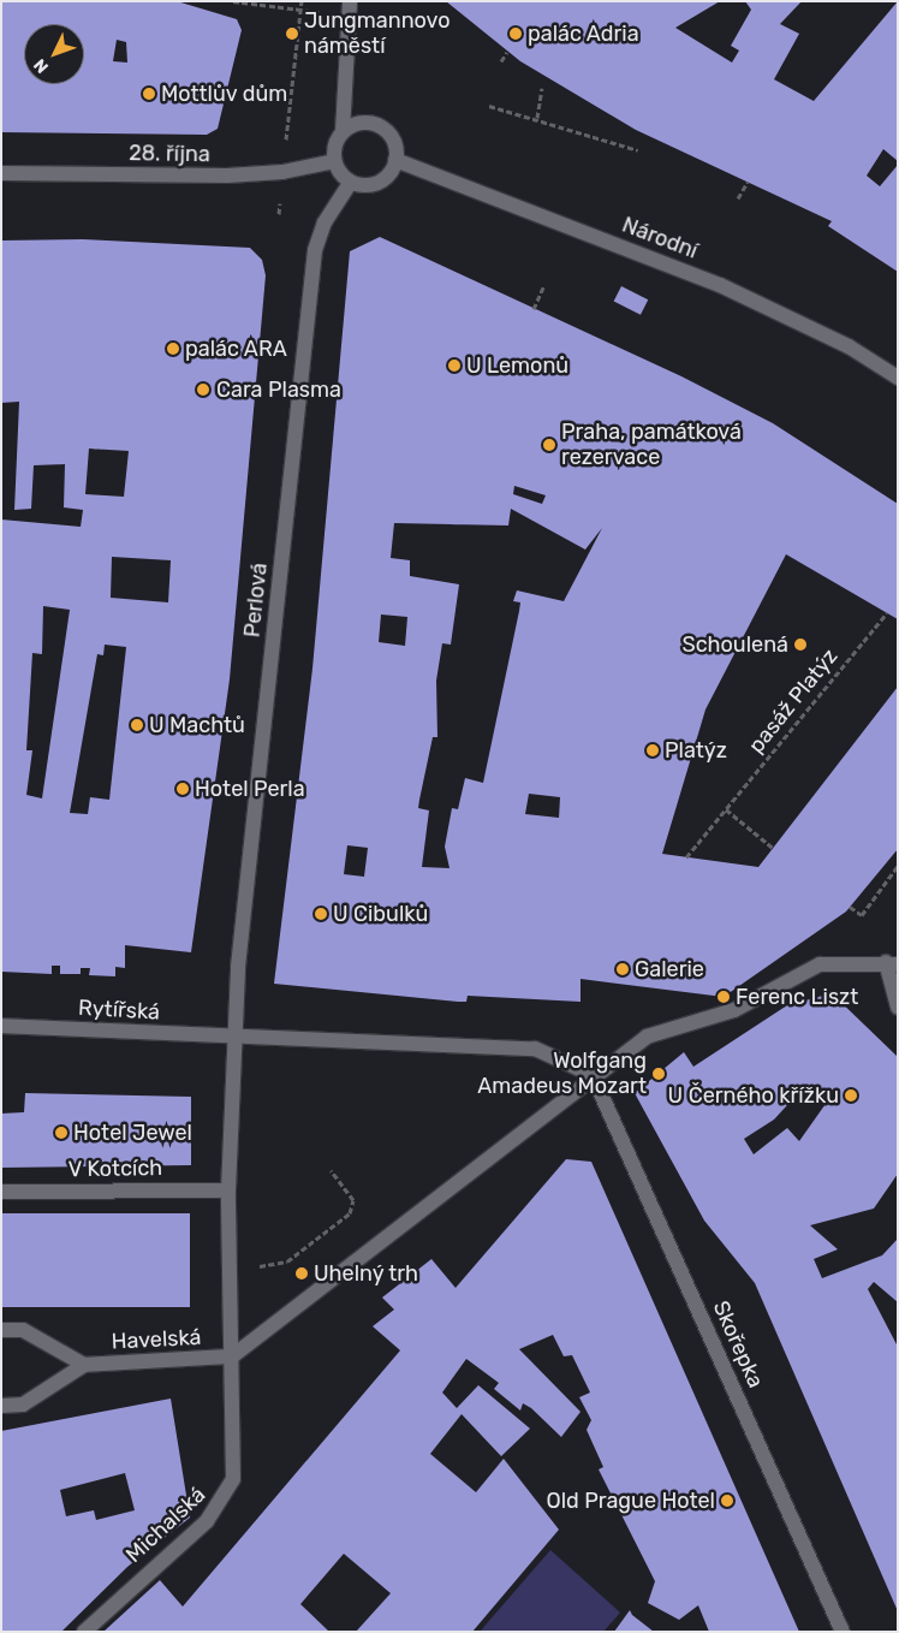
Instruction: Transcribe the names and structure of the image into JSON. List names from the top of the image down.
{
  "streets": {
    "street": [
      "28. října",
      "Národní",
      "Perlová",
      "Rytířská",
      "V Kotcích",
      "Havelská",
      "Skořepka",
      "Michalská"
    ],
    "path": ["pasáž Platýz"]
  },
  "crossings": [
    ["28. října", "Národní"],
    ["28. října", "Perlová"],
    ["Národní", "Perlová"],
    ["Perlová", "Rytířská"],
    ["Havelská", "Michalská"]
  ],
  "places": [
    "Jungmannovo náměstí",
    "palác Adria",
    "Mottlův dům",
    "palác ARA",
    "U Lemonů",
    "Cara Plasma",
    "Praha, památková rezervace",
    "Schoulená",
    "U Machtů",
    "Platýz",
    "Hotel Perla",
    "U Cibulků",
    "Galerie",
    "Ferenc Liszt",
    "Wolfgang Amadeus Mozart",
    "U Černého křížku",
    "Hotel Jewel",
    "Uhelný trh",
    "Old Prague Hotel"
  ],
  "north": "bottom left"
}
